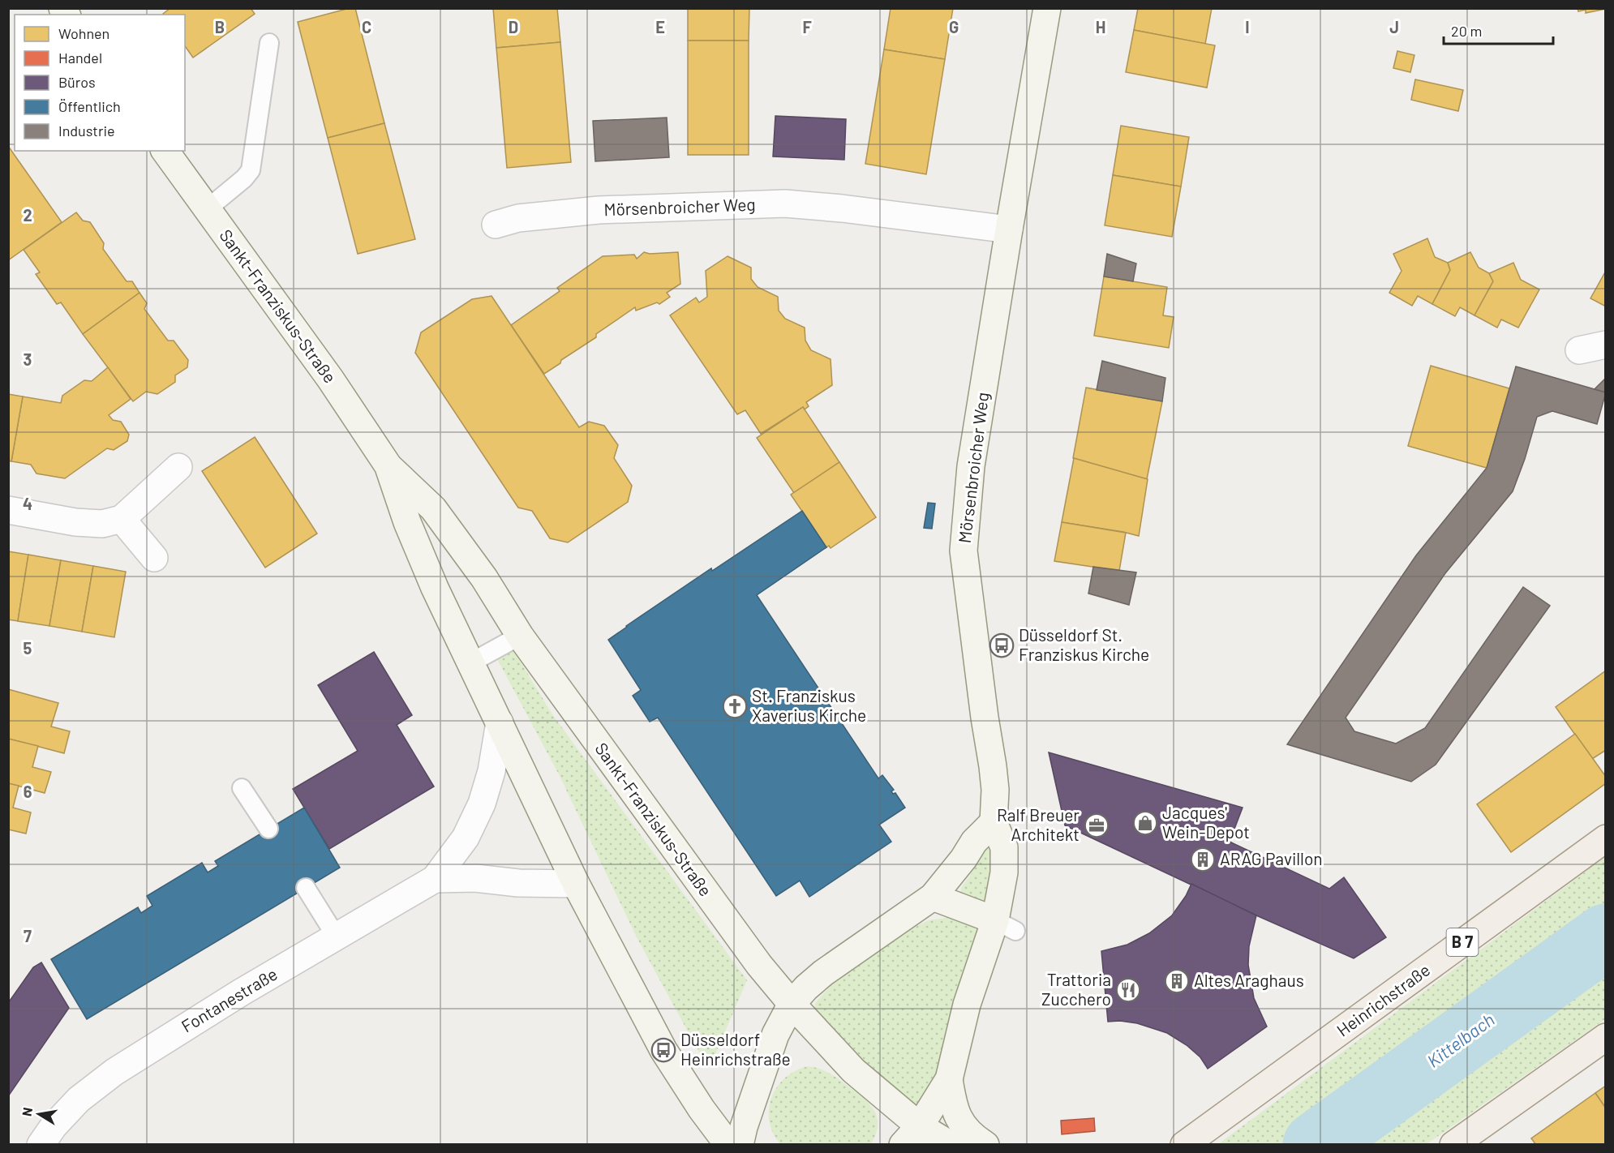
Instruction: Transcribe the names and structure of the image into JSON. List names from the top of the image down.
{
  "streets": {
    "main road": [
      "Mörsenbroicher Weg",
      "Sankt-Franziskus-Straße",
      "B 7",
      "Heinrichstraße"
    ],
    "street": ["Fontanestraße"]
  },
  "crossings": [
    ["Mörsenbroicher Weg", "Sankt-Franziskus-Straße"],
    ["Sankt-Franziskus-Straße", "Fontanestraße"]
  ],
  "water": ["Kittelbach"],
  "places": {
    "bus stop": ["Düsseldorf St. Franziskus Kirche", "Düsseldorf Heinrichstraße"],
    "church": ["St. Franziskus Xaverius Kirche"],
    "shop": ["Jacques' Wein-Depot"],
    "office": ["Ralf Breuer Architekt"],
    "building": ["ARAG Pavillon", "Altes Araghaus"],
    "restaurant": ["Trattoria Zucchero"]
  },
  "legend": [
    "Wohnen",
    "Handel",
    "Büros",
    "Öffentlich",
    "Industrie"
  ],
  "scale_bar": "20 m",
  "north": "left",
  "grid": {
    "columns": [
      "B",
      "C",
      "D",
      "E",
      "F",
      "G",
      "H",
      "I",
      "J"
    ],
    "rows": [
      "2",
      "3",
      "4",
      "5",
      "6",
      "7"
    ]
  }
}
